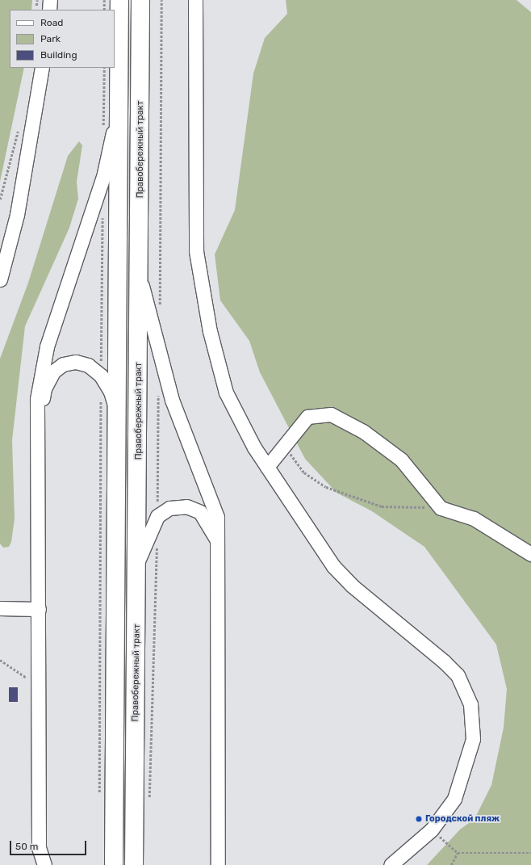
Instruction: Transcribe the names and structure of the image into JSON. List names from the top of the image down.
{
  "streets": {
    "highway": ["Правобережный тракт"]
  },
  "places": ["Городской пляж"],
  "legend": ["Road", "Park", "Building"],
  "scale_bar": "50 m"
}
